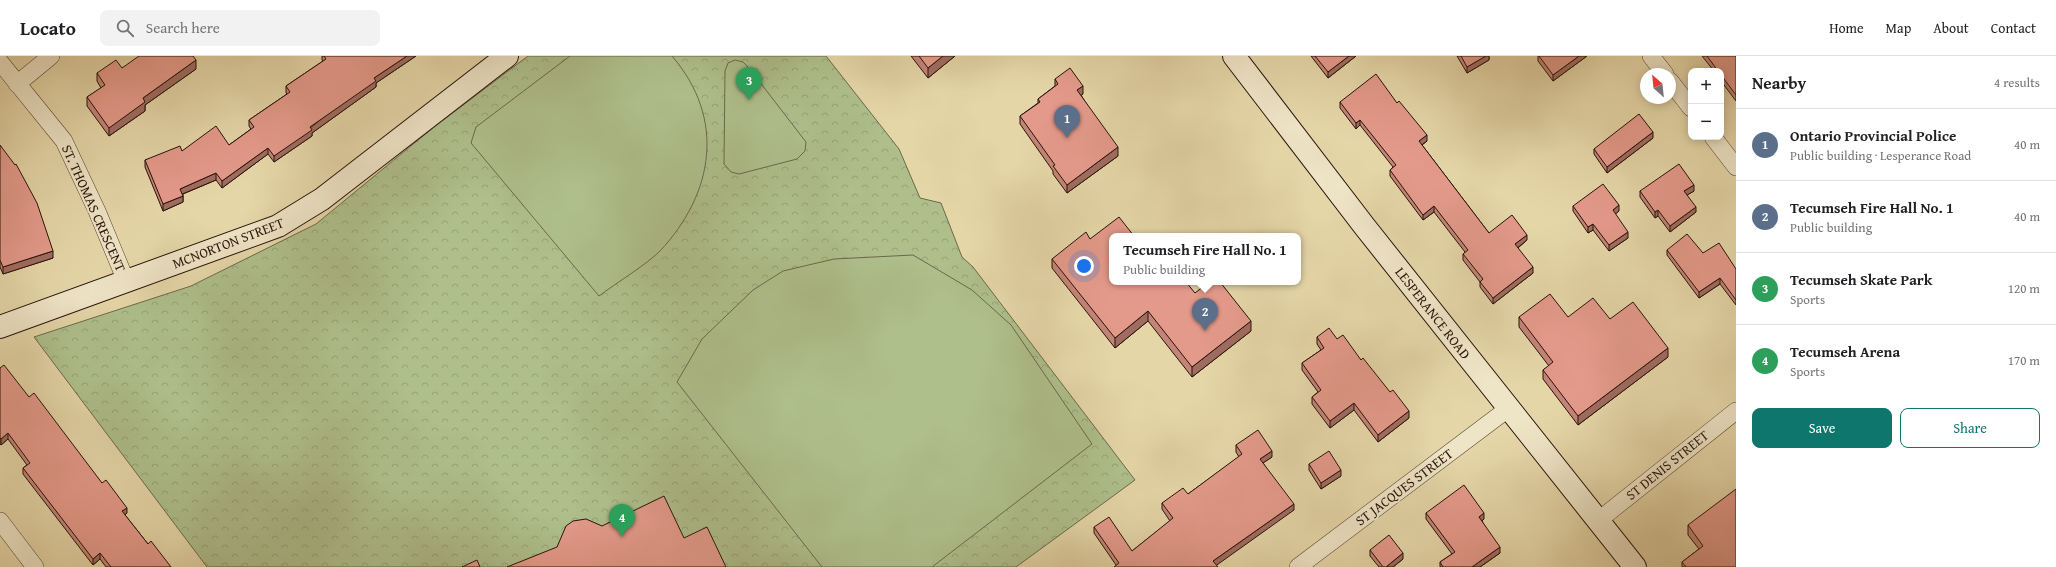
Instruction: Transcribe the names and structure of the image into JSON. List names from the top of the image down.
{
  "streets": {
    "main road": ["MCNORTON STREET", "LESPERANCE ROAD"],
    "street": ["ST. THOMAS CRESCENT", "ST DENIS STREET", "ST JACQUES STREET"]
  },
  "crossings": [
    ["ST. THOMAS CRESCENT", "MCNORTON STREET"],
    ["LESPERANCE ROAD", "ST DENIS STREET"],
    ["LESPERANCE ROAD", "ST JACQUES STREET"]
  ],
  "north": "top left",
  "page": {
    "header": "Locato",
    "search": "Search here",
    "nav": [
      "Home",
      "Map",
      "About",
      "Contact"
    ],
    "heading": ["Nearby", "4 results"],
    "pins": [
      "3",
      "1",
      "2",
      "4"
    ],
    "map_buttons": ["+", "−"],
    "list": [
      {
        "mark": "1",
        "name": "Ontario Provincial Police",
        "note": "Public building · Lesperance Road",
        "value": "40 m"
      },
      {
        "mark": "2",
        "name": "Tecumseh Fire Hall No. 1",
        "note": "Public building",
        "value": "40 m"
      },
      {
        "mark": "3",
        "name": "Tecumseh Skate Park",
        "note": "Sports",
        "value": "120 m"
      },
      {
        "mark": "4",
        "name": "Tecumseh Arena",
        "note": "Sports",
        "value": "170 m"
      }
    ],
    "popup": ["Tecumseh Fire Hall No. 1", "Public building"],
    "buttons": ["Save", "Share"]
  }
}
